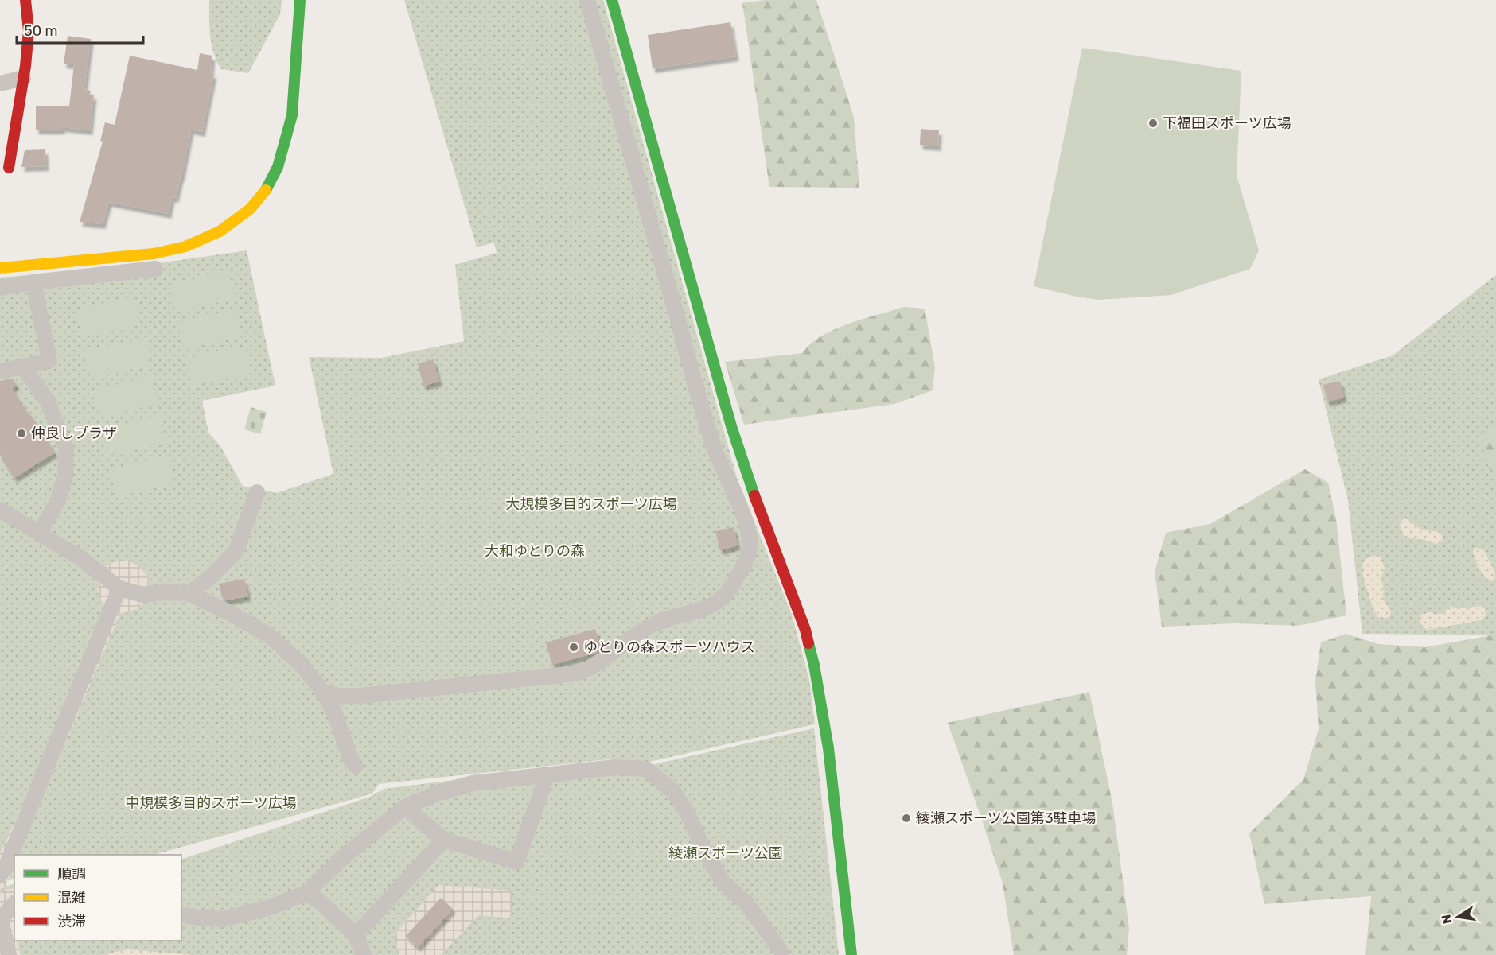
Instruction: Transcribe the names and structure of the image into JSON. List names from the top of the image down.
{
  "parks": [
    "大規模多目的スポーツ広場",
    "大和ゆとりの森",
    "中規模多目的スポーツ広場",
    "綾瀬スポーツ公園"
  ],
  "places": [
    "下福田スポーツ広場",
    "仲良しプラザ",
    "ゆとりの森スポーツハウス",
    "綾瀬スポーツ公園第3駐車場"
  ],
  "legend": ["順調", "混雑", "渋滞"],
  "scale_bar": "50 m",
  "north": "left"
}
